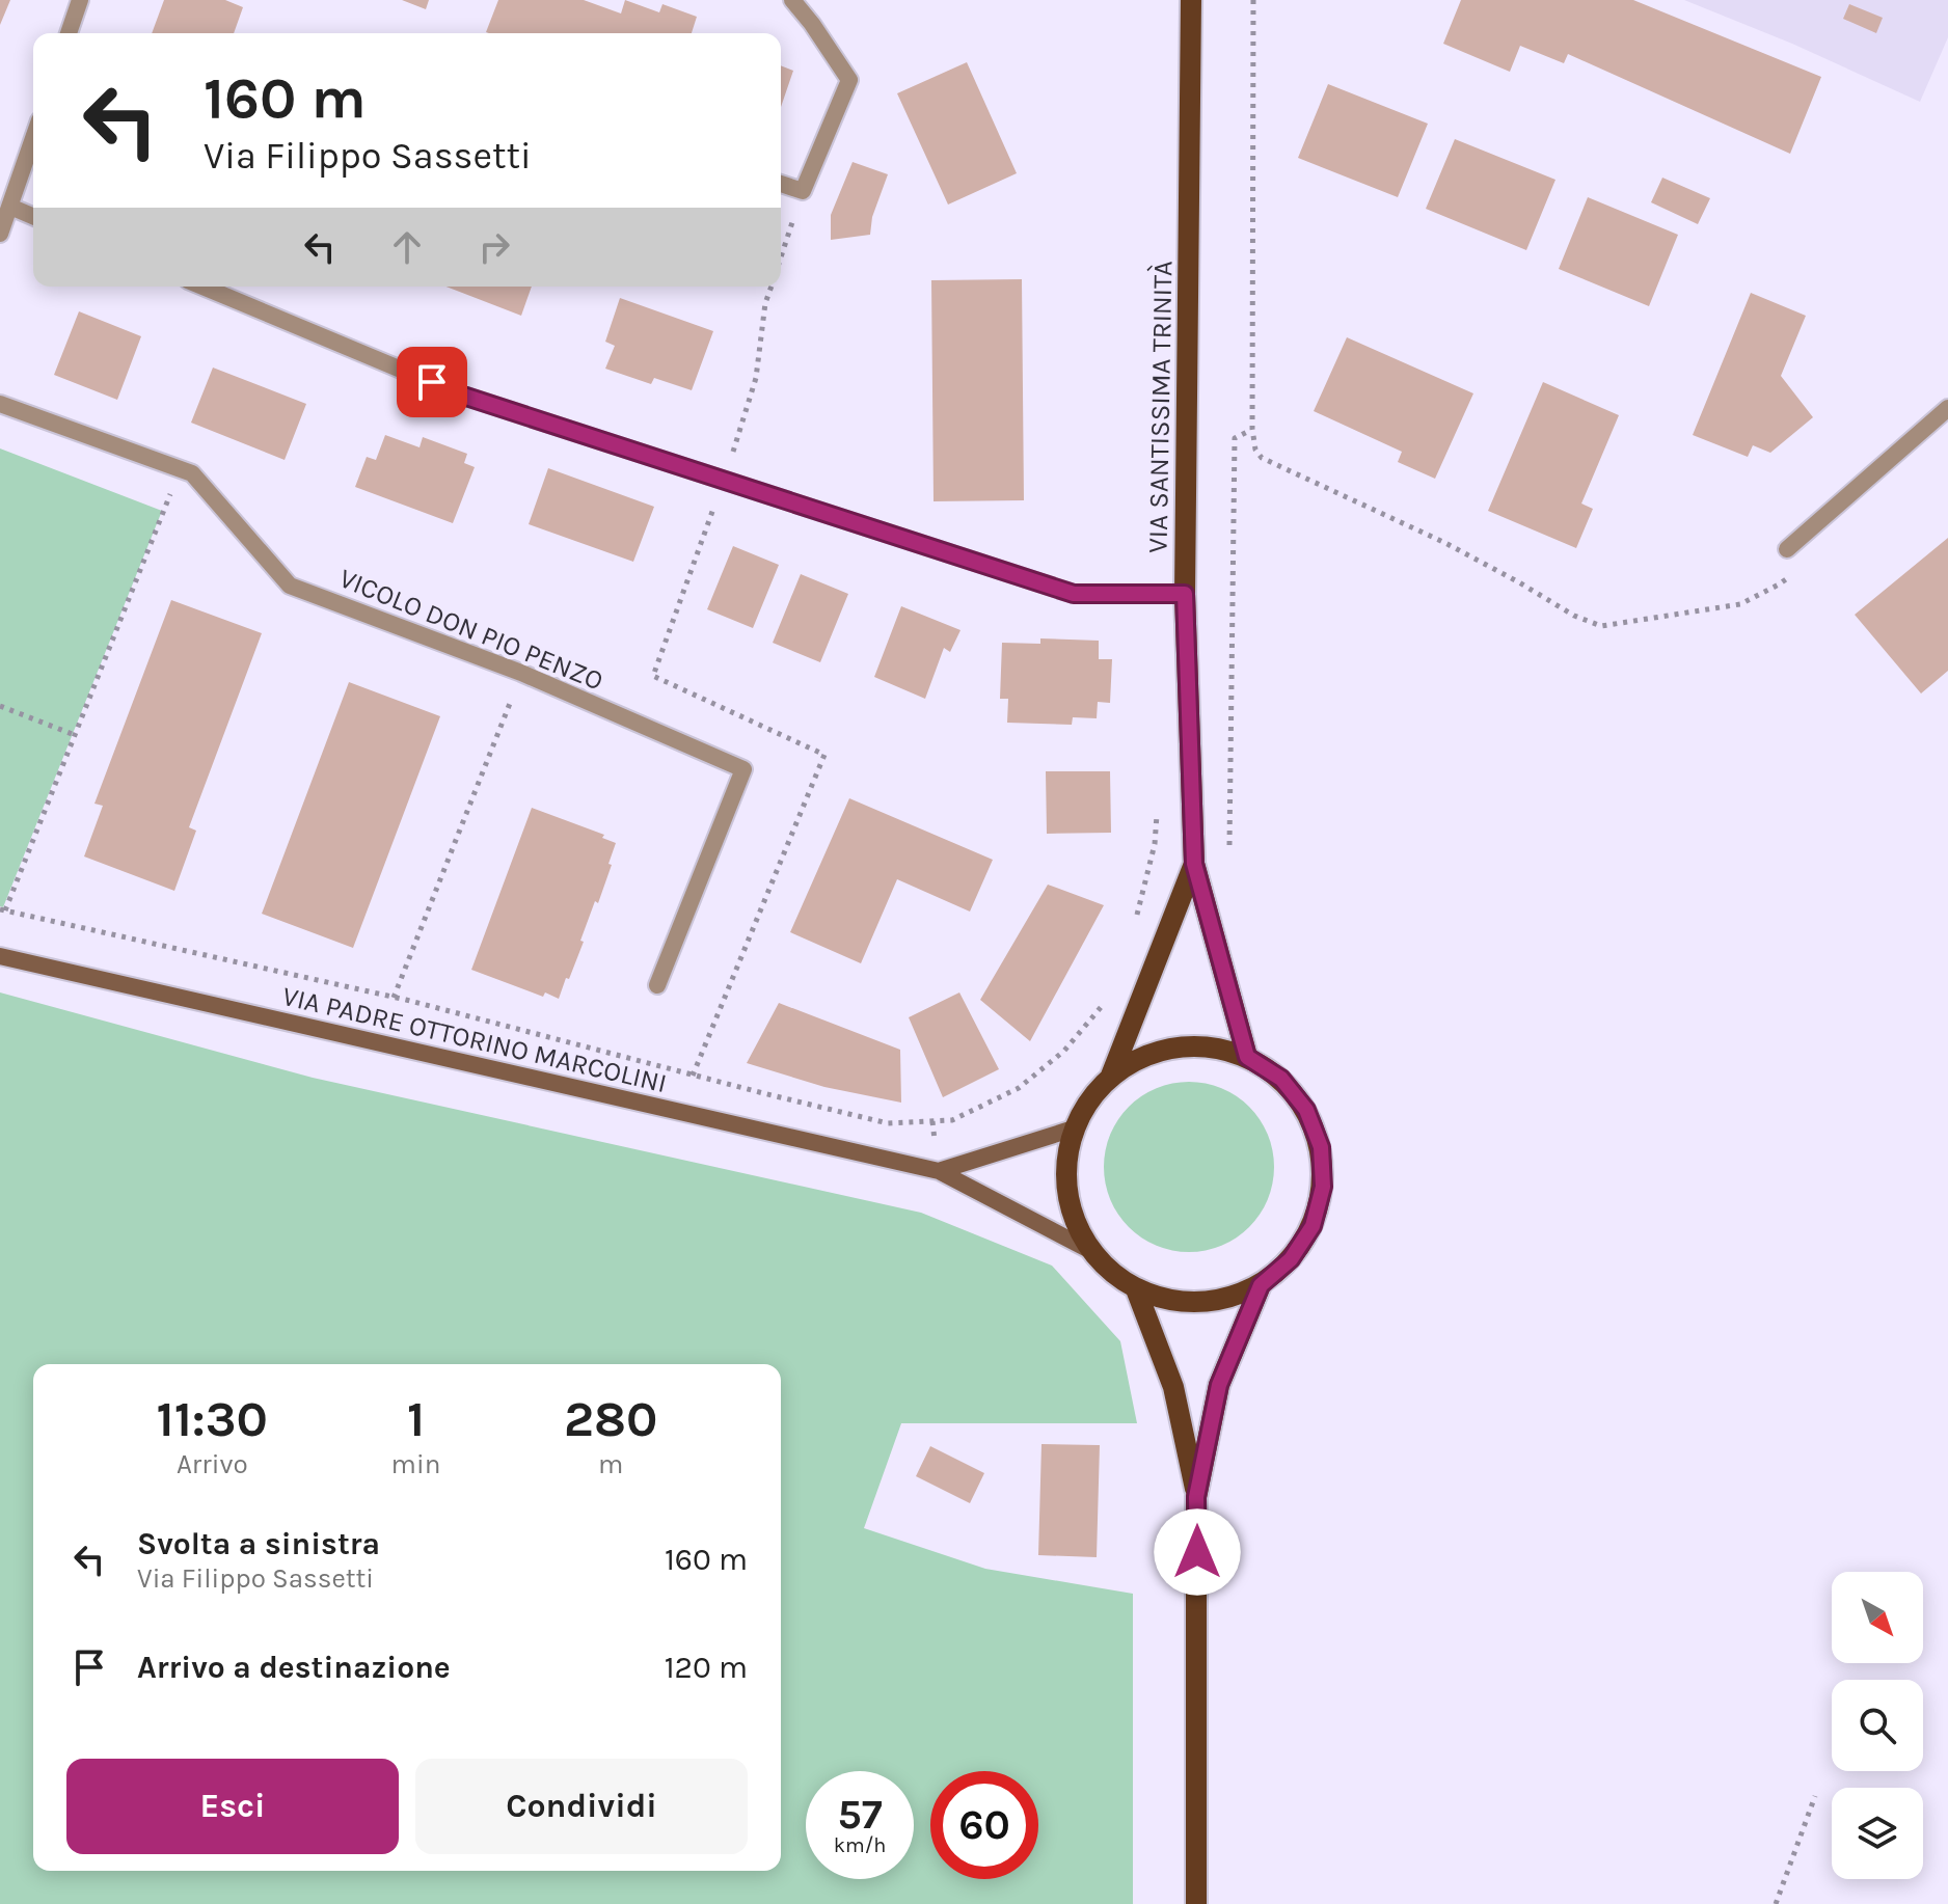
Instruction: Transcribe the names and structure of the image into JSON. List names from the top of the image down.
{
  "streets": {
    "main road": ["VIA SANTISSIMA TRINITÀ", "VIA PADRE OTTORINO MARCOLINI"],
    "street": ["VICOLO DON PIO PENZO"]
  },
  "crossings": [
    ["VIA SANTISSIMA TRINITÀ", "VIA PADRE OTTORINO MARCOLINI"]
  ],
  "north": "bottom right",
  "page": {
    "turn": ["160 m", "Via Filippo Sassetti"],
    "eta": [
      "11:30",
      "Arrivo",
      "1",
      "min",
      "280",
      "m"
    ],
    "list": [
      {
        "name": "Svolta a sinistra",
        "note": "Via Filippo Sassetti",
        "value": "160 m"
      },
      {
        "name": "Arrivo a destinazione",
        "value": "120 m"
      }
    ],
    "buttons": ["Esci", "Condividi"],
    "speed": "57 km/h",
    "limit": "60"
  }
}
